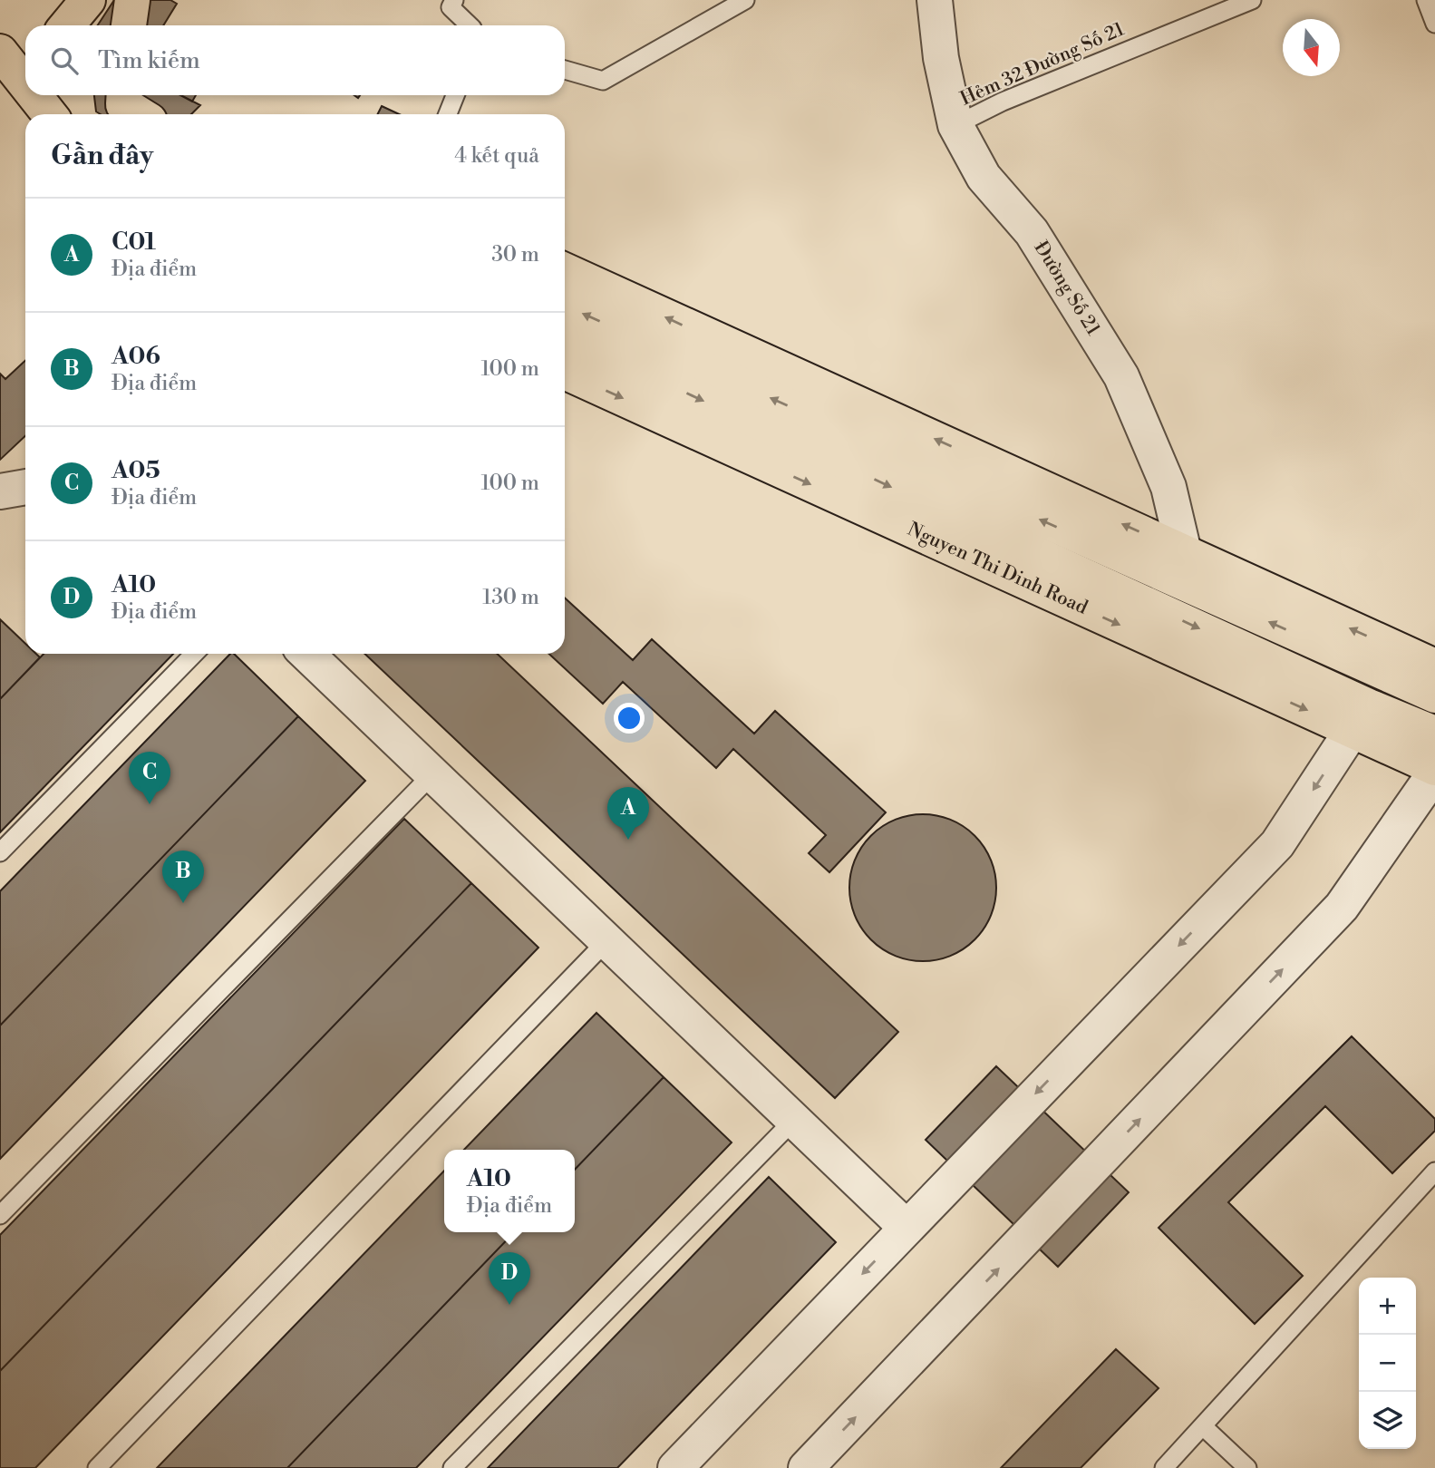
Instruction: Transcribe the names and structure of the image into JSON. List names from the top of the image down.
{
  "streets": {
    "main road": ["Nguyen Thi Dinh Road"],
    "street": ["Đường Số 21"],
    "lane": ["Hẻm 32 Đường Số 21"]
  },
  "crossings": [
    ["Hẻm 32 Đường Số 21", "Đường Số 21"]
  ],
  "north": "bottom",
  "page": {
    "search": "Tìm kiếm",
    "heading": ["Gần đây", "4 kết quả"],
    "list": [
      {
        "mark": "A",
        "name": "C01",
        "note": "Địa điểm",
        "value": "30 m"
      },
      {
        "mark": "B",
        "name": "A06",
        "note": "Địa điểm",
        "value": "100 m"
      },
      {
        "mark": "C",
        "name": "A05",
        "note": "Địa điểm",
        "value": "100 m"
      },
      {
        "mark": "D",
        "name": "A10",
        "note": "Địa điểm",
        "value": "130 m"
      }
    ],
    "pins": [
      "C",
      "A",
      "B",
      "D"
    ],
    "popup": ["A10", "Địa điểm"],
    "map_buttons": ["+", "−"]
  }
}
